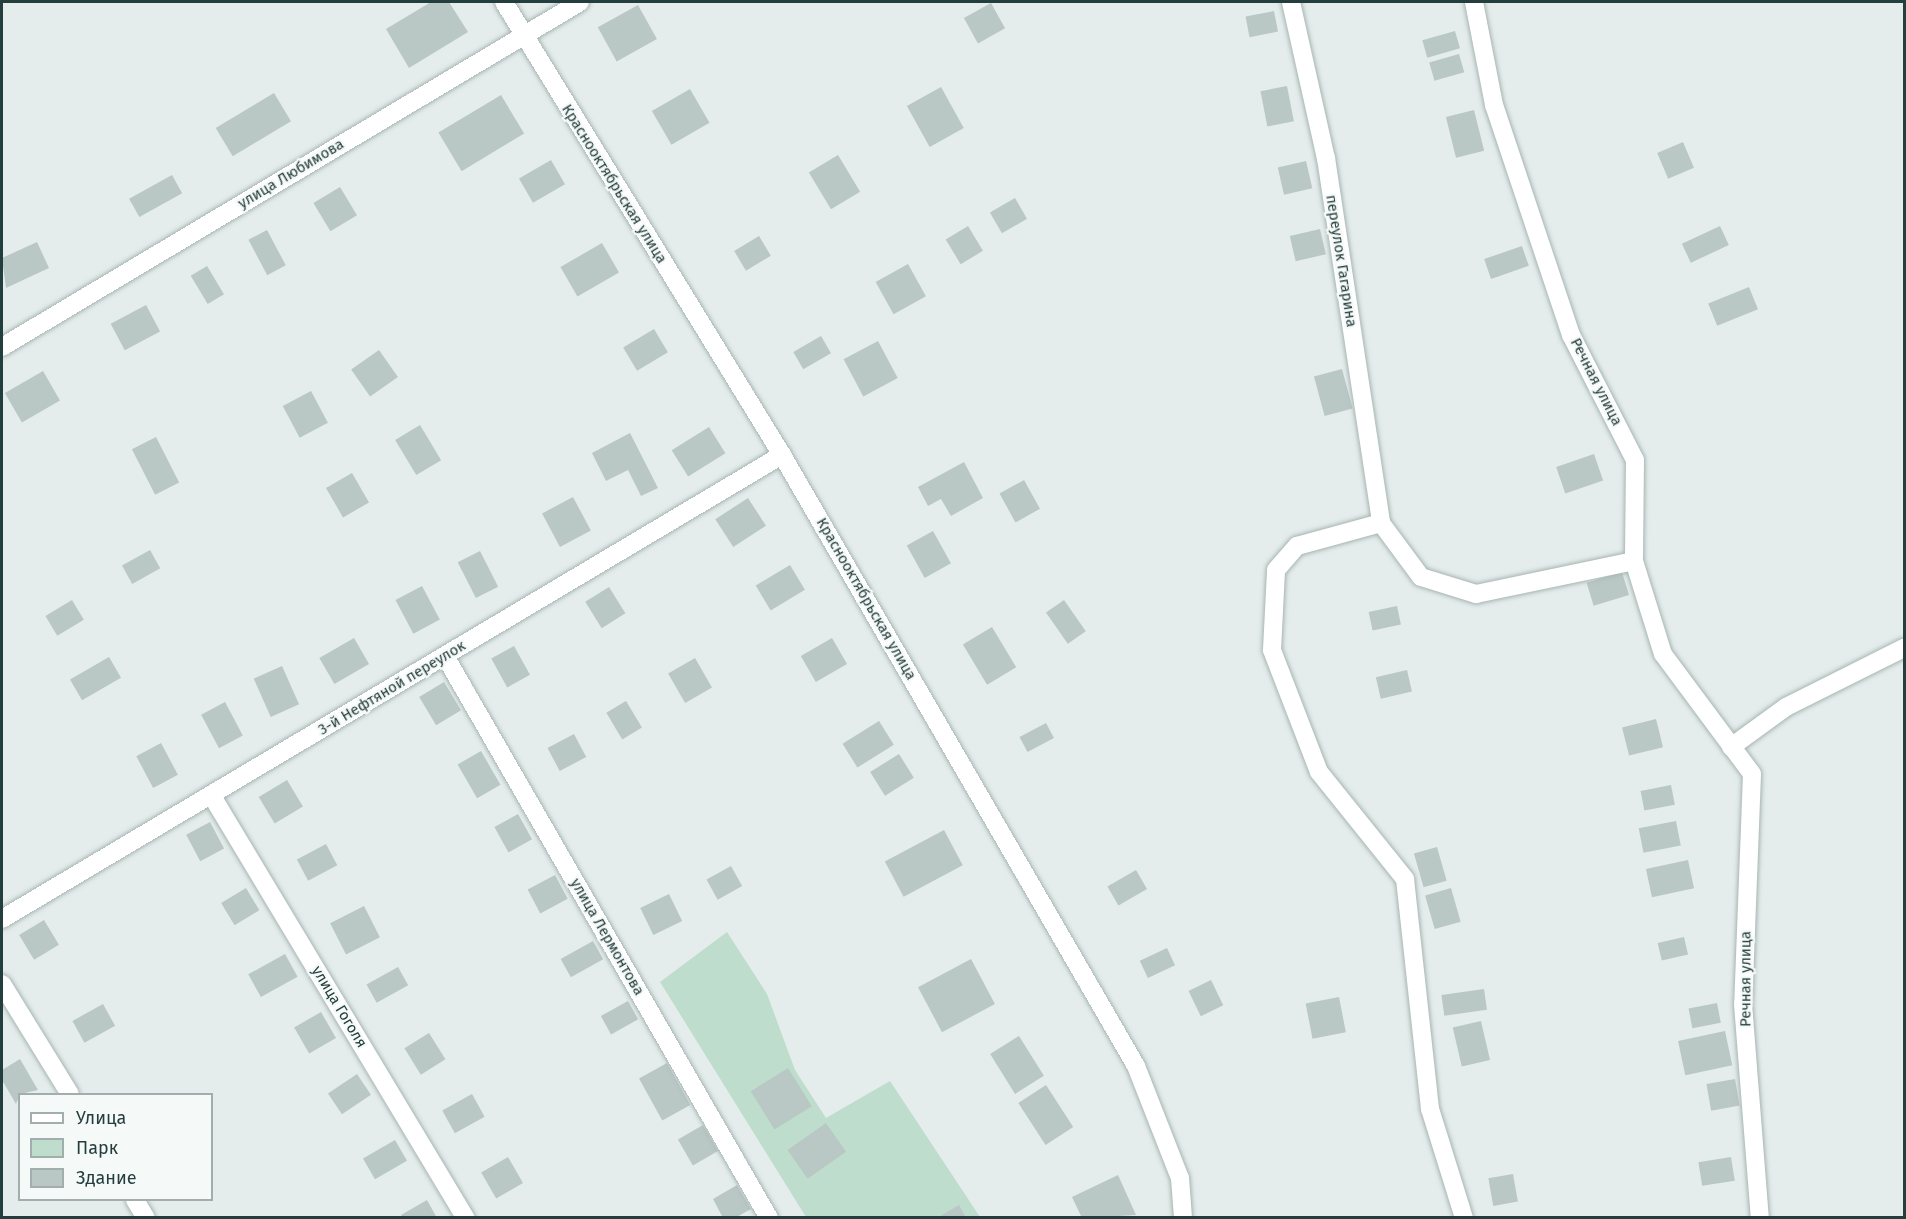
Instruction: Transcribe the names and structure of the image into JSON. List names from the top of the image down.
{
  "streets": {
    "street": [
      "улица Любимова",
      "Краснооктябрьская улица",
      "переулок Гагарина",
      "Речная улица",
      "3-й Нефтяной переулок",
      "улица Лермонтова",
      "улица Гоголя"
    ]
  },
  "crossings": [
    ["улица Любимова", "Краснооктябрьская улица"],
    ["Краснооктябрьская улица", "3-й Нефтяной переулок"],
    ["3-й Нефтяной переулок", "улица Лермонтова"],
    ["3-й Нефтяной переулок", "улица Гоголя"]
  ],
  "legend": ["Улица", "Парк", "Здание"]
}
